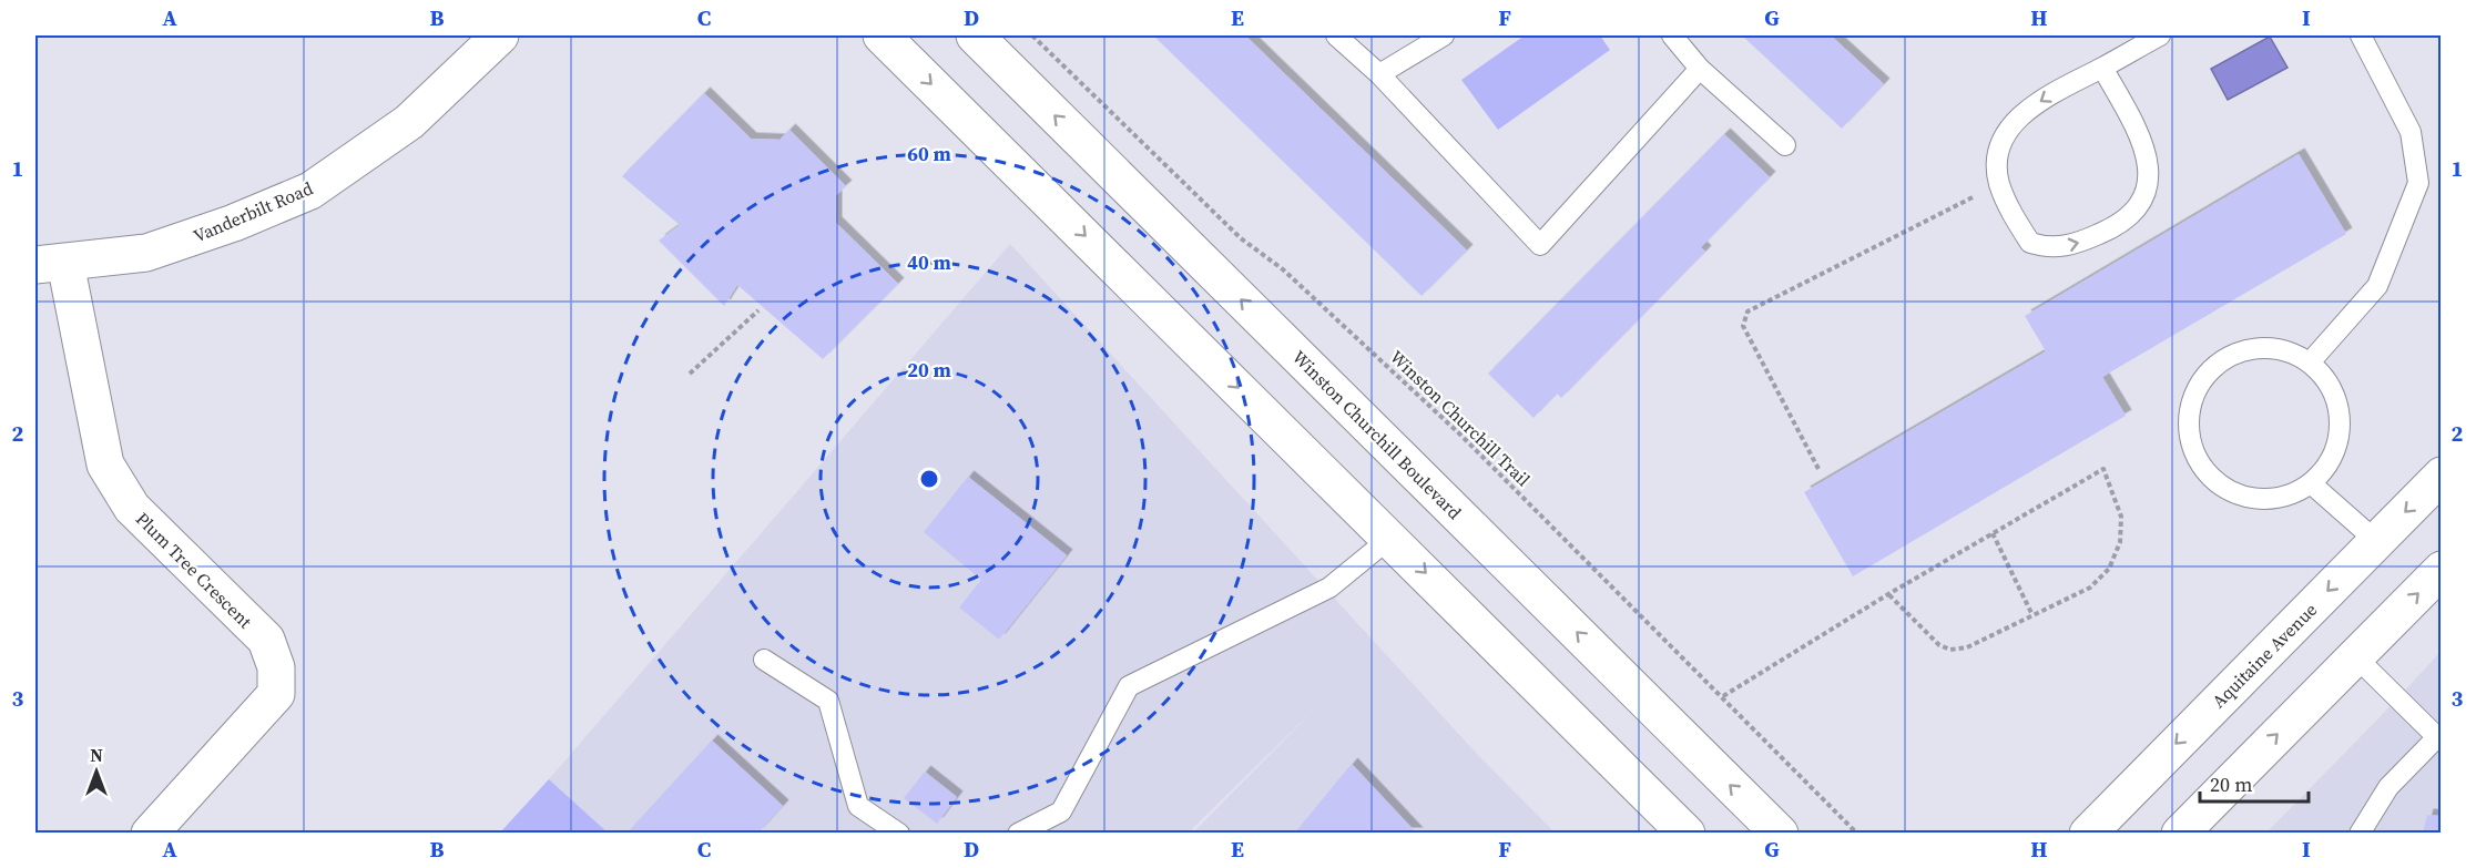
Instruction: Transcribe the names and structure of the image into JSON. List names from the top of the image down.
{
  "streets": {
    "main road": [
      "Vanderbilt Road",
      "Winston Churchill Boulevard",
      "Plum Tree Crescent",
      "Aquitaine Avenue"
    ],
    "path": ["Winston Churchill Trail"]
  },
  "crossings": [
    ["Vanderbilt Road", "Plum Tree Crescent"]
  ],
  "scale_bar": "20 m",
  "north": "top",
  "grid": {
    "columns": [
      "A",
      "B",
      "C",
      "D",
      "E",
      "F",
      "G",
      "H",
      "I"
    ],
    "rows": ["1", "2", "3"]
  },
  "rings": ["60 m", "40 m", "20 m"]
}
